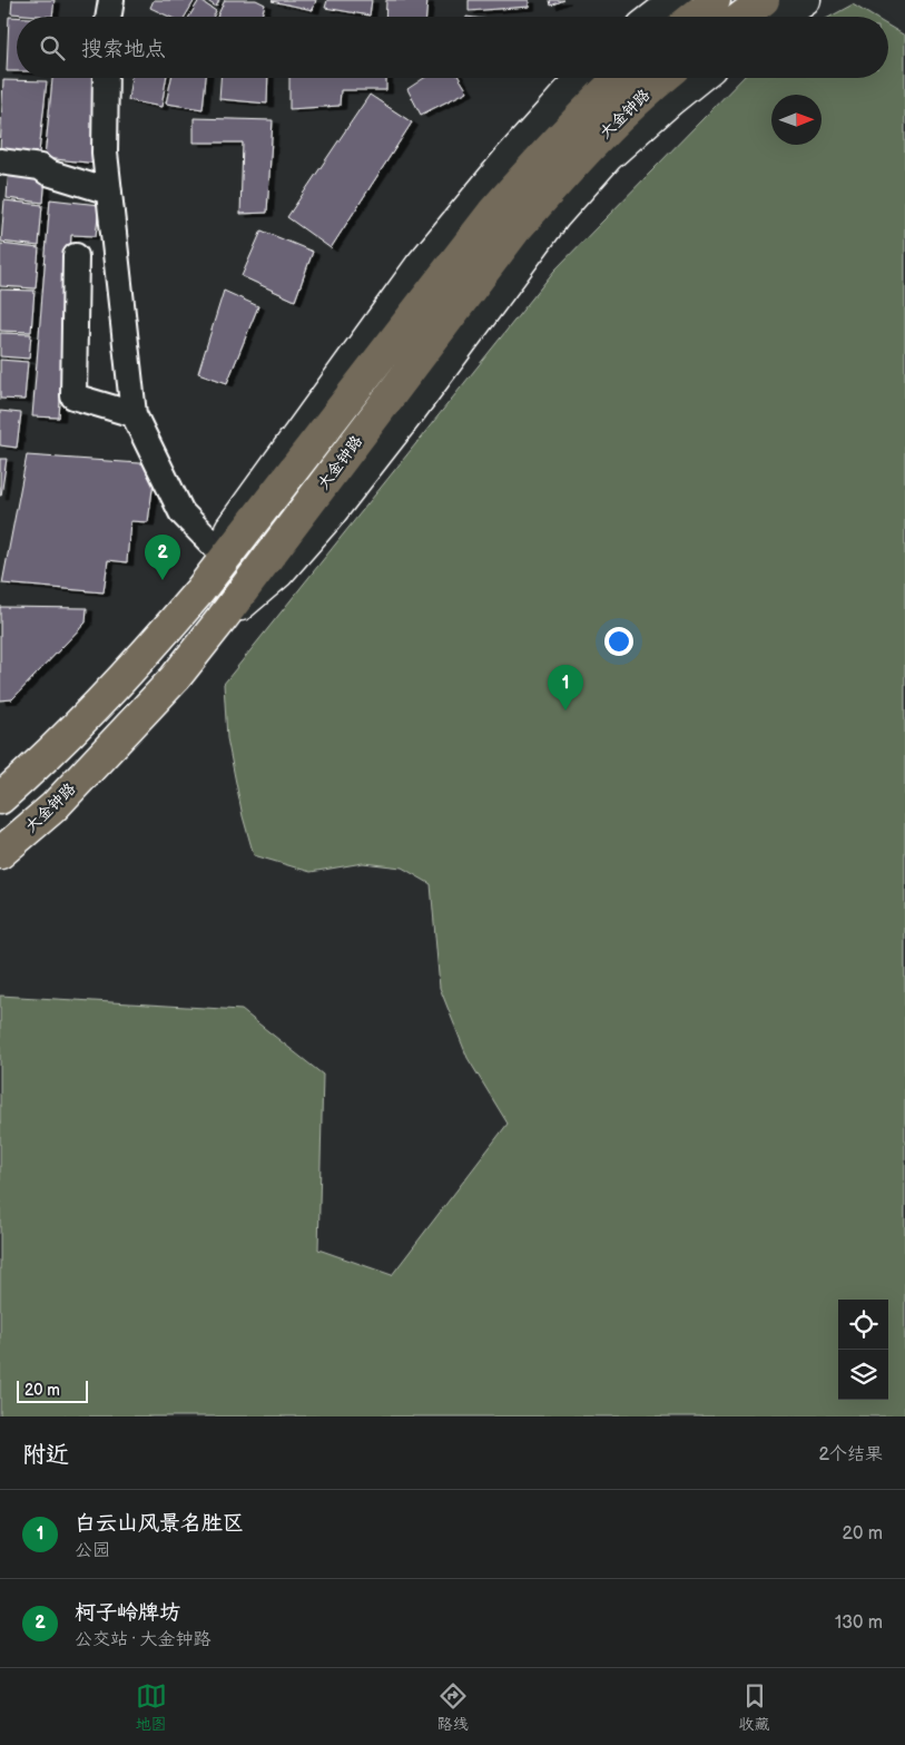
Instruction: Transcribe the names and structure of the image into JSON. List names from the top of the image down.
{
  "streets": {
    "main road": ["大金钟路"]
  },
  "scale_bar": "20 m",
  "north": "right",
  "page": {
    "search": "搜索地点",
    "pins": ["2", "1"],
    "scale": "20 m",
    "heading": ["附近", "2个结果"],
    "list": [
      {
        "mark": "1",
        "name": "白云山风景名胜区",
        "note": "公园",
        "value": "20 m"
      },
      {
        "mark": "2",
        "name": "柯子岭牌坊",
        "note": "公交站 · 大金钟路",
        "value": "130 m"
      }
    ],
    "nav": ["地图", "路线", "收藏"]
  }
}
